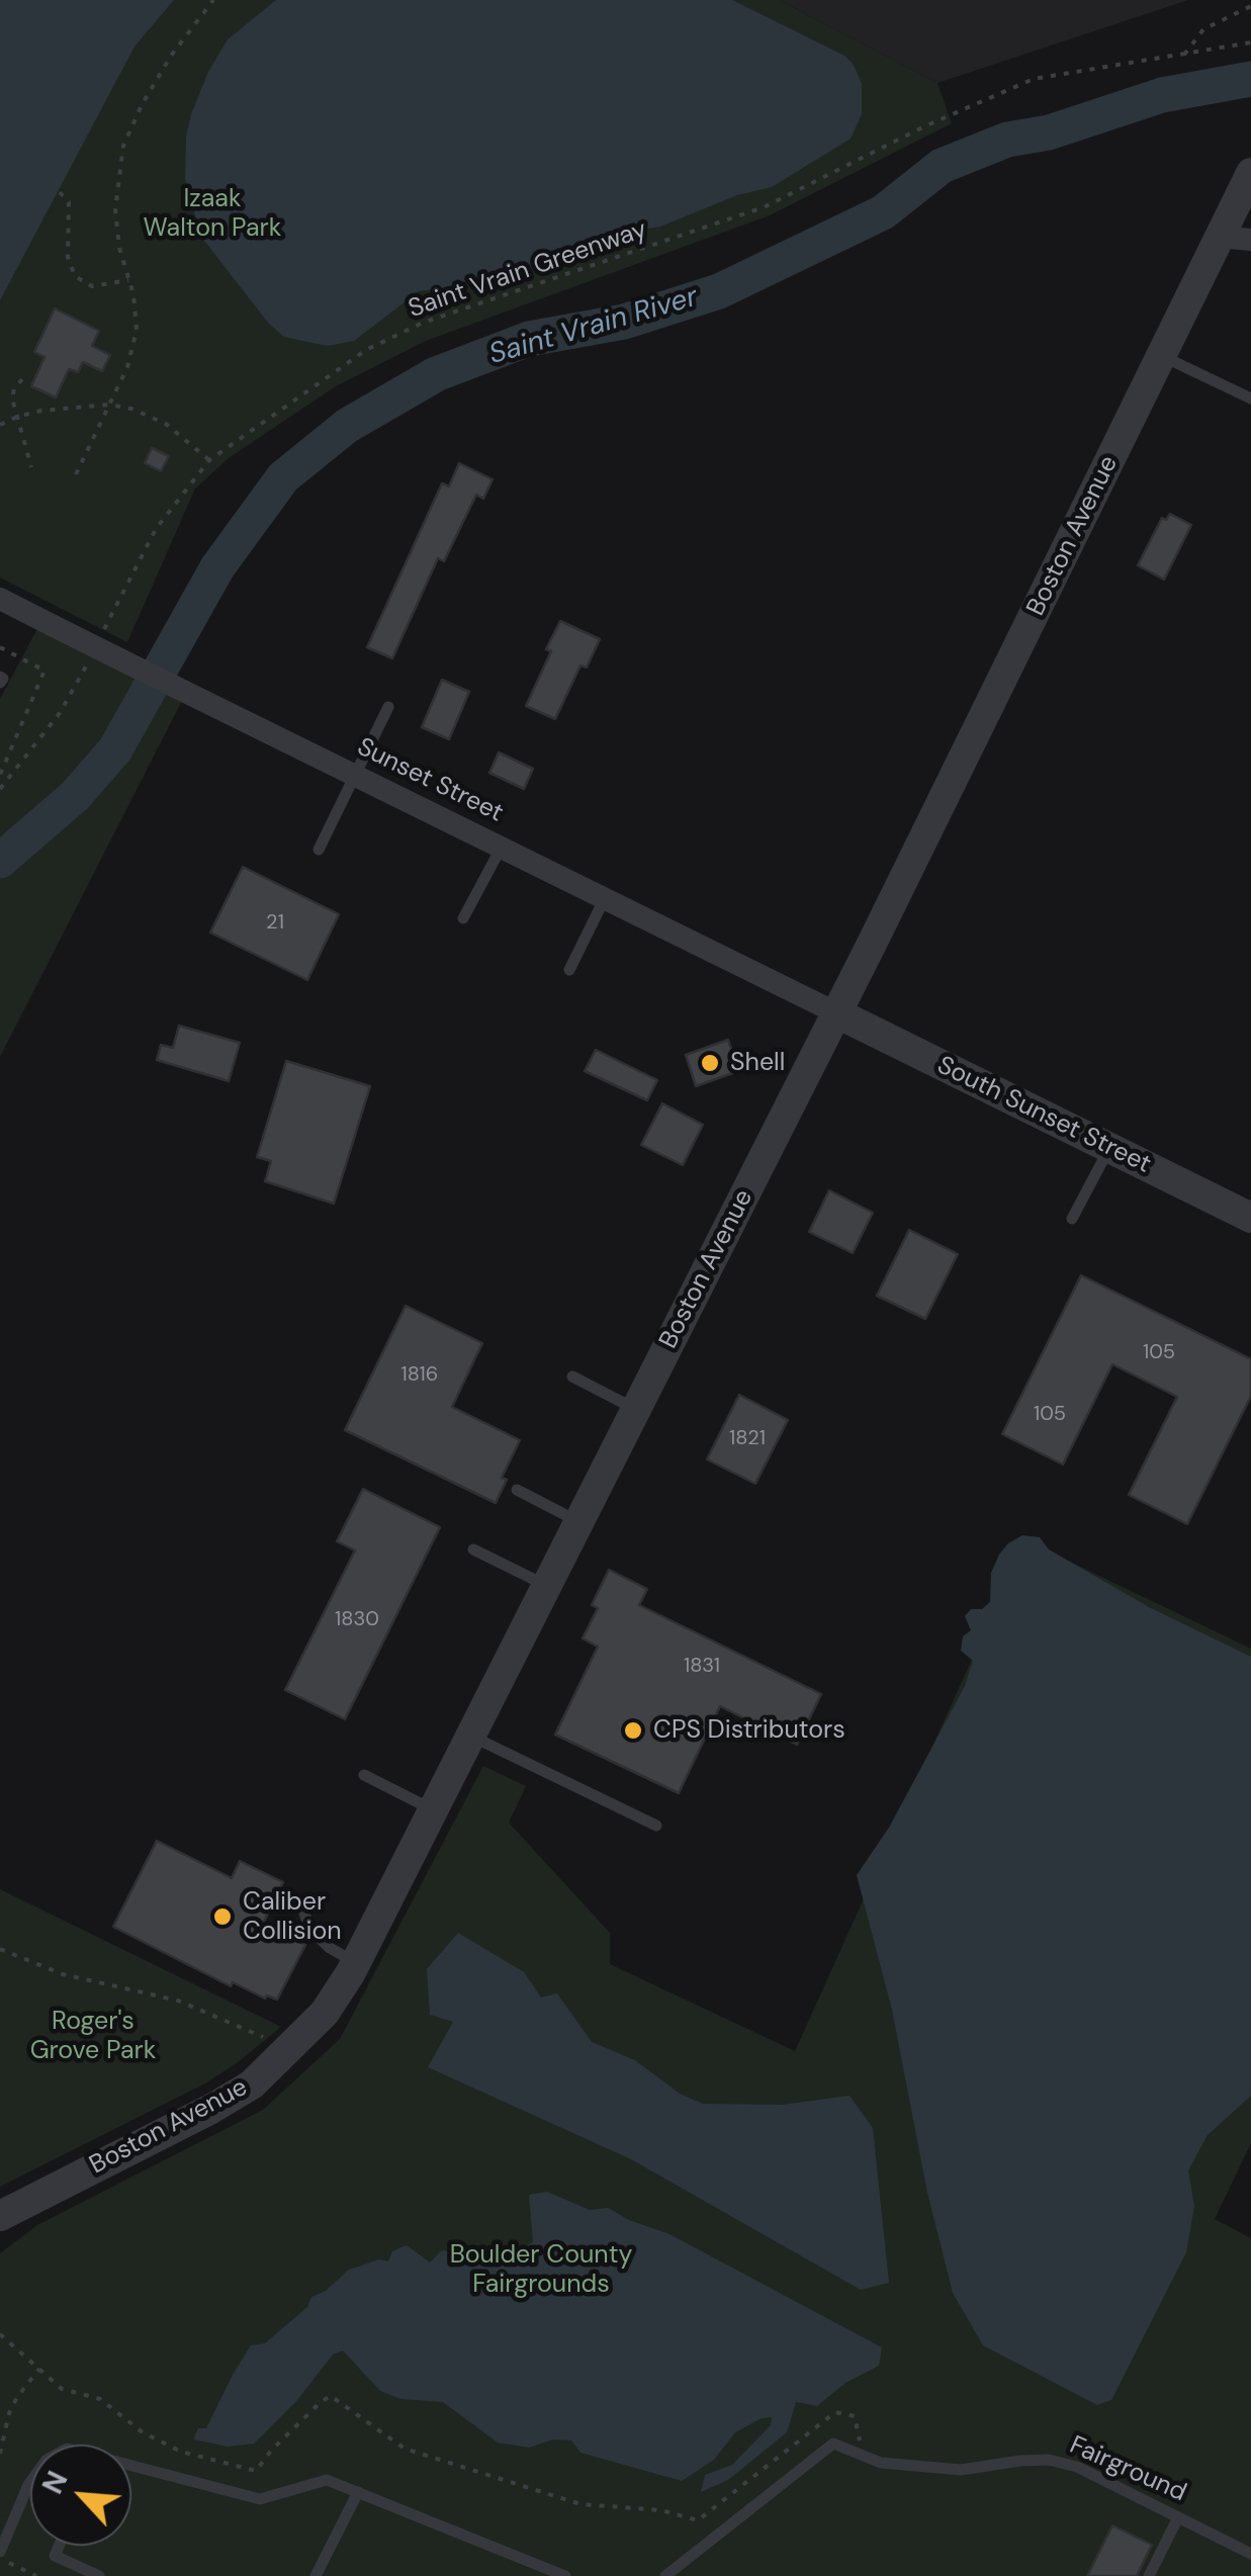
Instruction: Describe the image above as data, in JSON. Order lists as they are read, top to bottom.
{
  "streets": {
    "street": ["Boston Avenue", "Sunset Street", "South Sunset Street"],
    "lane": ["Fairground"],
    "path": ["Saint Vrain Greenway"]
  },
  "crossings": [
    ["Boston Avenue", "Sunset Street"],
    ["Boston Avenue", "South Sunset Street"],
    ["Sunset Street", "South Sunset Street"]
  ],
  "water": ["Saint Vrain River"],
  "parks": ["Izaak Walton Park", "Roger's Grove Park", "Boulder County Fairgrounds"],
  "places": ["Shell", "CPS Distributors", "Caliber Collision"],
  "house_numbers": [
    "21",
    "105",
    "1816",
    "105",
    "1821",
    "1830",
    "1831"
  ],
  "north": "top left"
}
